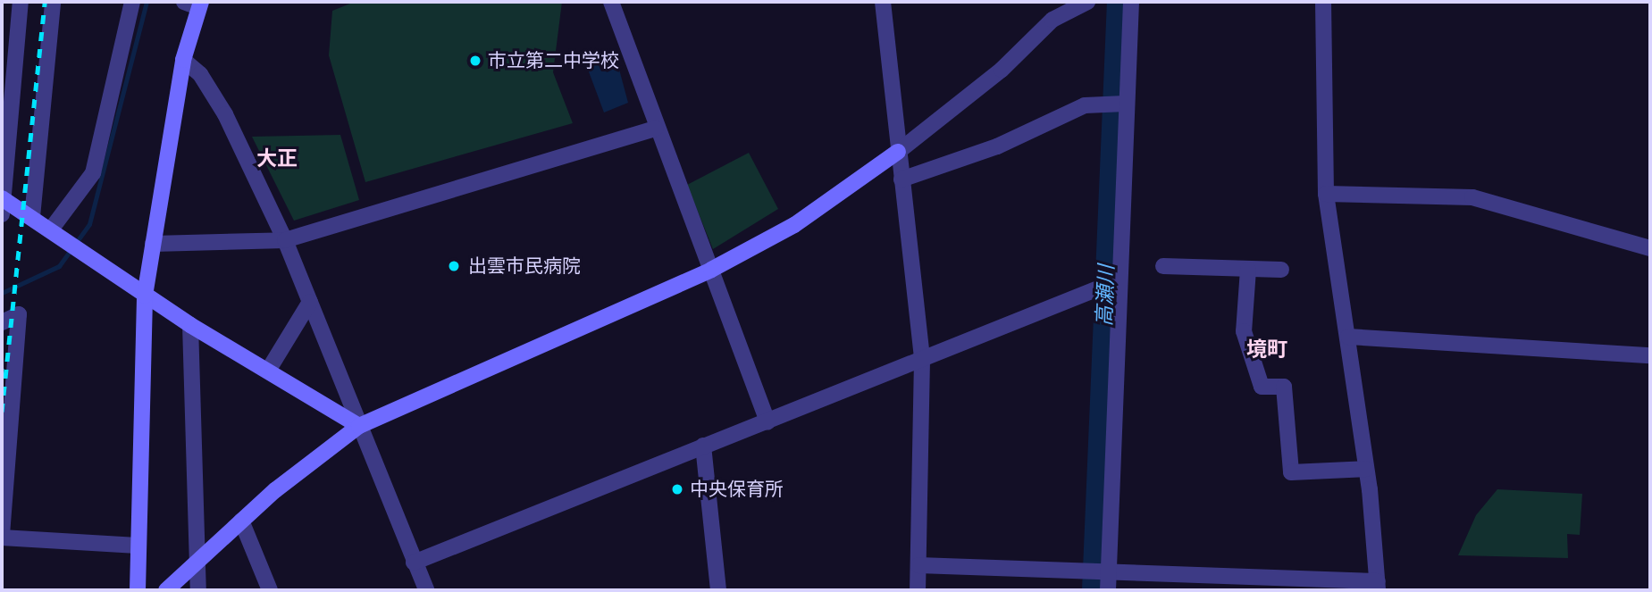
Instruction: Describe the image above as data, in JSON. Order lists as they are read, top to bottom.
{
  "districts": ["大正", "境町"],
  "water": ["高瀬川"],
  "places": ["市立第二中学校", "出雲市民病院", "中央保育所"]
}
